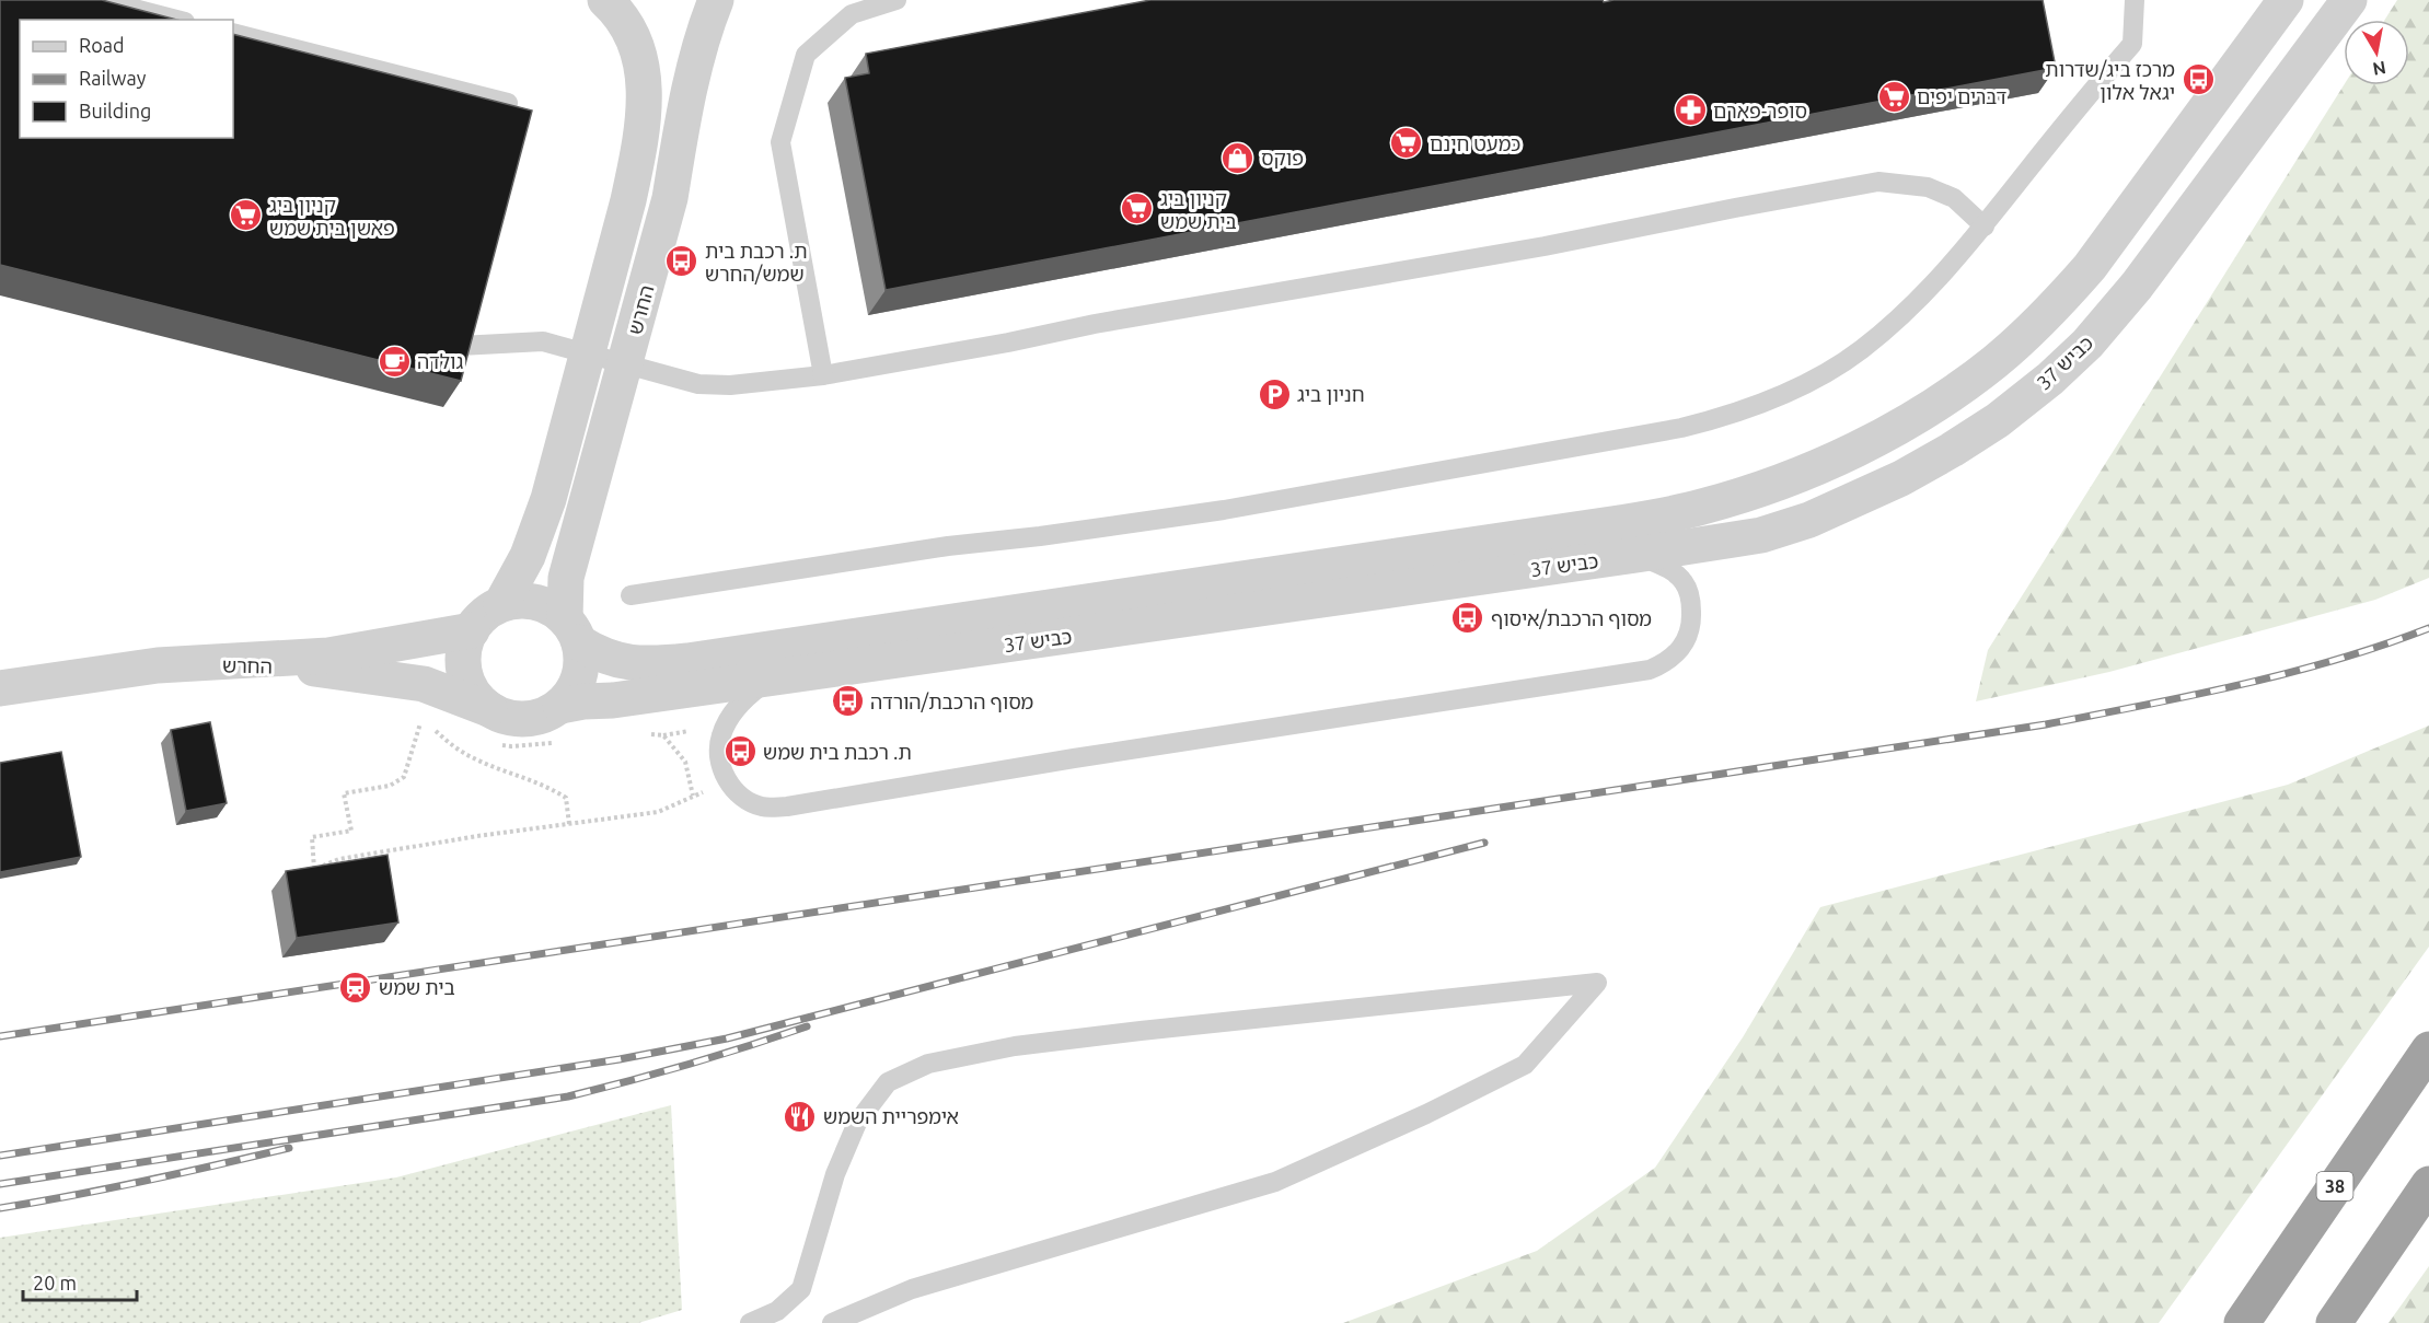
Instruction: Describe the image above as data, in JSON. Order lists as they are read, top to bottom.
{
  "streets": {
    "highway": ["38"],
    "street": ["החרש", "כביש 37"]
  },
  "crossings": [
    ["החרש", "כביש 37"]
  ],
  "places": {
    "bus stop": [
      "מרכז ביג/שדרות יגאל אלון",
      "ת. רכבת בית שמש/החרש",
      "מסוף הרכבת/איסוף",
      "מסוף הרכבת/הורדה",
      "ת. רכבת בית שמש"
    ],
    "supermarket": [
      "דברים יפים",
      "כמעט חינם",
      "קניון ביג בית שמש",
      "קניון ביג פאשן בית שמש"
    ],
    "pharmacy": ["סופר-פארם"],
    "shop": ["פוקס"],
    "cafe": ["גולדה"],
    "parking": ["חניון ביג"],
    "station": ["בית שמש"],
    "restaurant": ["אימפריית השמש"]
  },
  "legend": ["Road", "Railway", "Building"],
  "scale_bar": "20 m",
  "north": "bottom"
}
